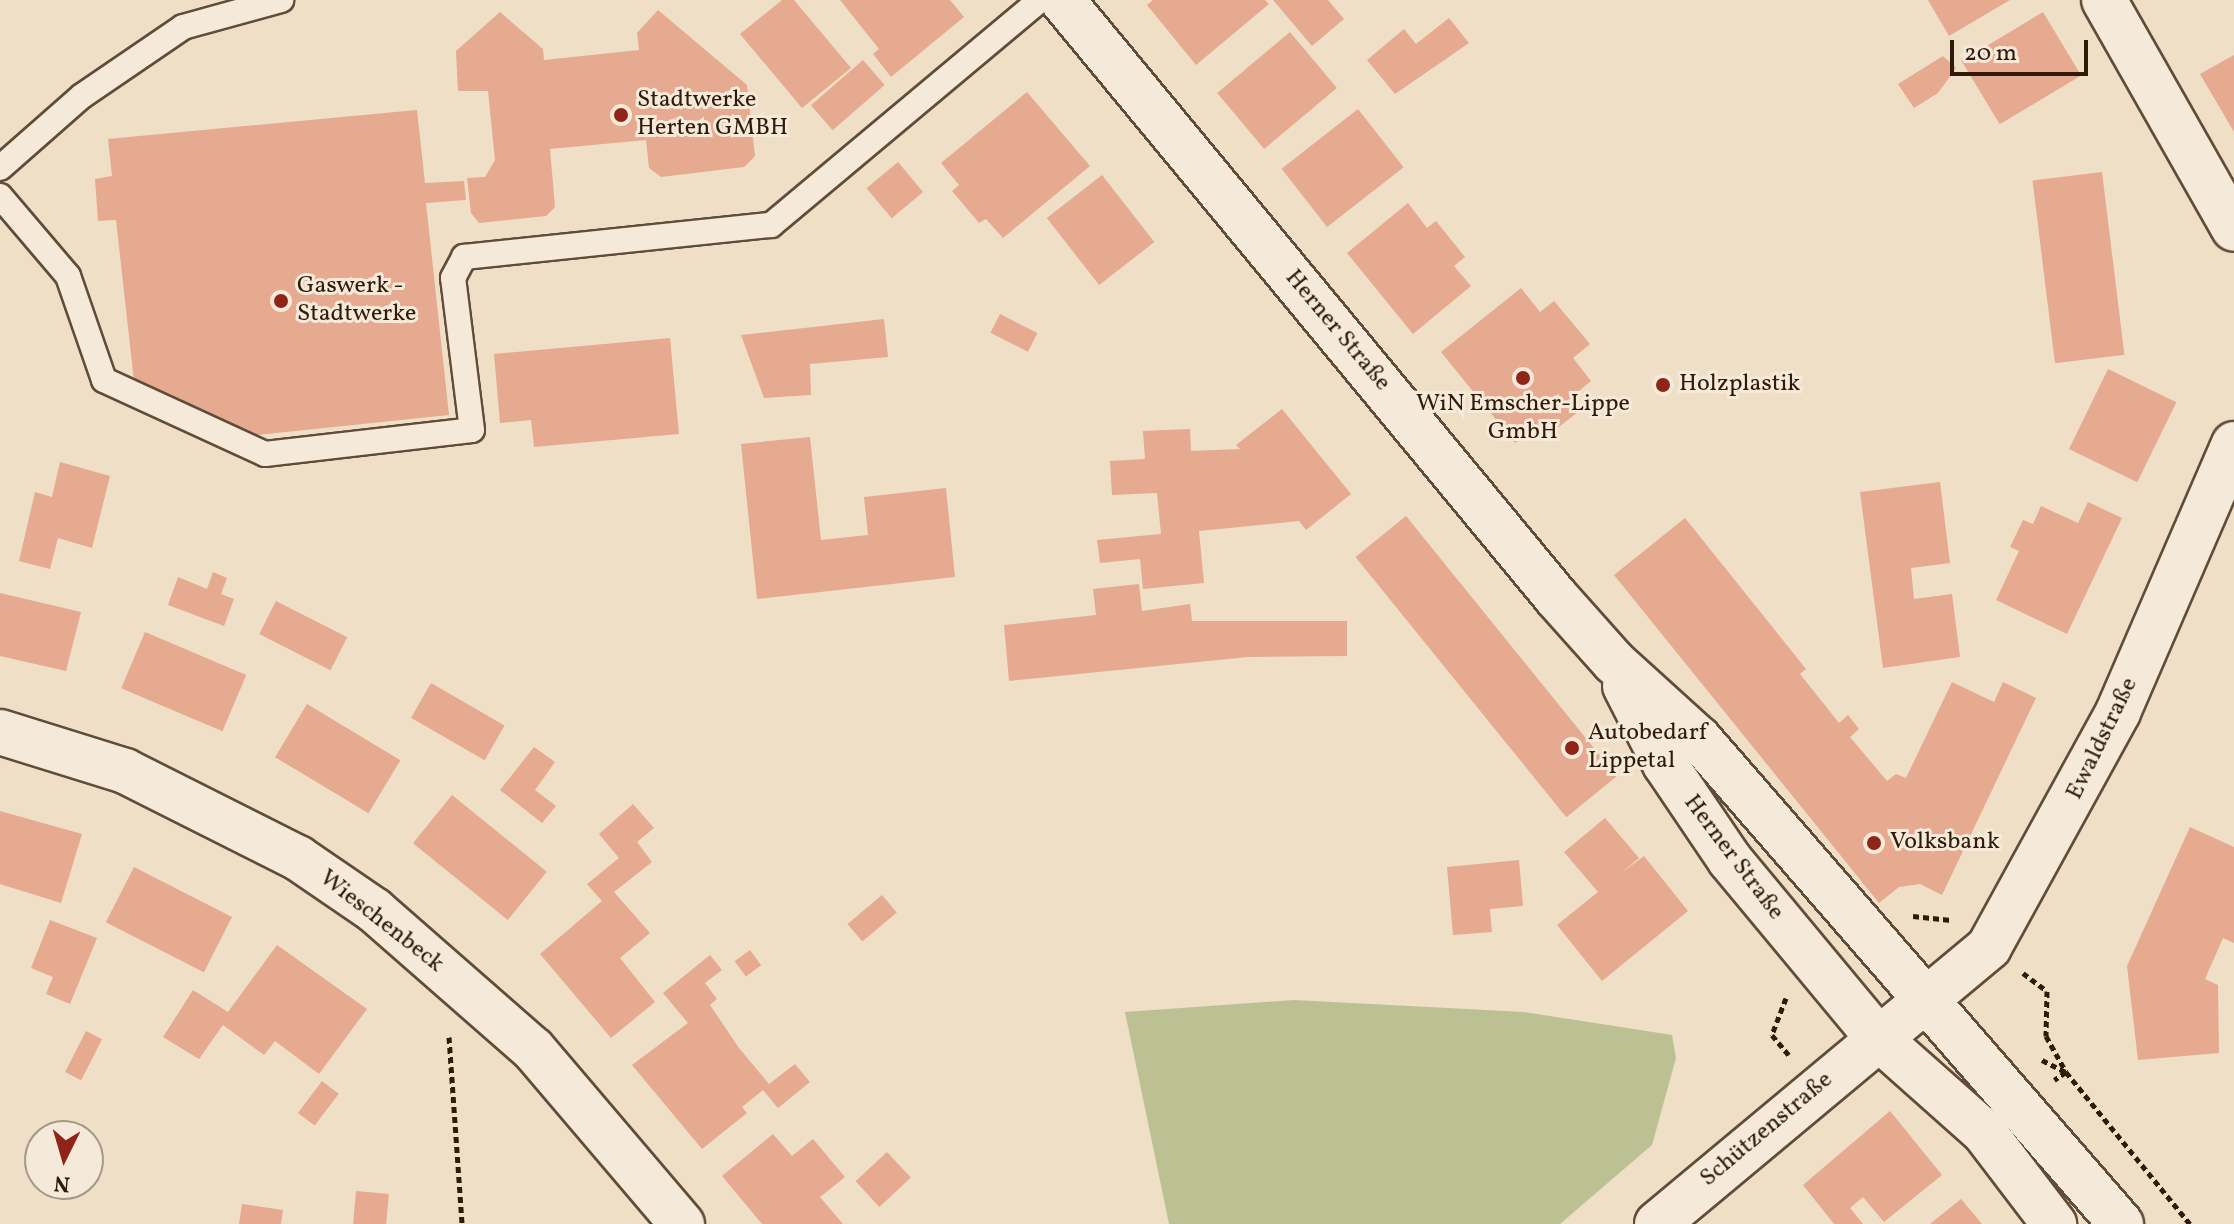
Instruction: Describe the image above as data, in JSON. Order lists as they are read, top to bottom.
{
  "streets": {
    "street": [
      "Herner Straße",
      "Ewaldstraße",
      "Wieschenbeck",
      "Schützenstraße"
    ]
  },
  "crossings": [
    ["Herner Straße", "Ewaldstraße"],
    ["Herner Straße", "Schützenstraße"],
    ["Ewaldstraße", "Schützenstraße"]
  ],
  "places": [
    "Stadtwerke Herten GMBH",
    "Gaswerk - Stadtwerke",
    "WiN Emscher-Lippe GmbH",
    "Holzplastik",
    "Autobedarf Lippetal",
    "Volksbank"
  ],
  "scale_bar": "20 m",
  "north": "bottom"
}
